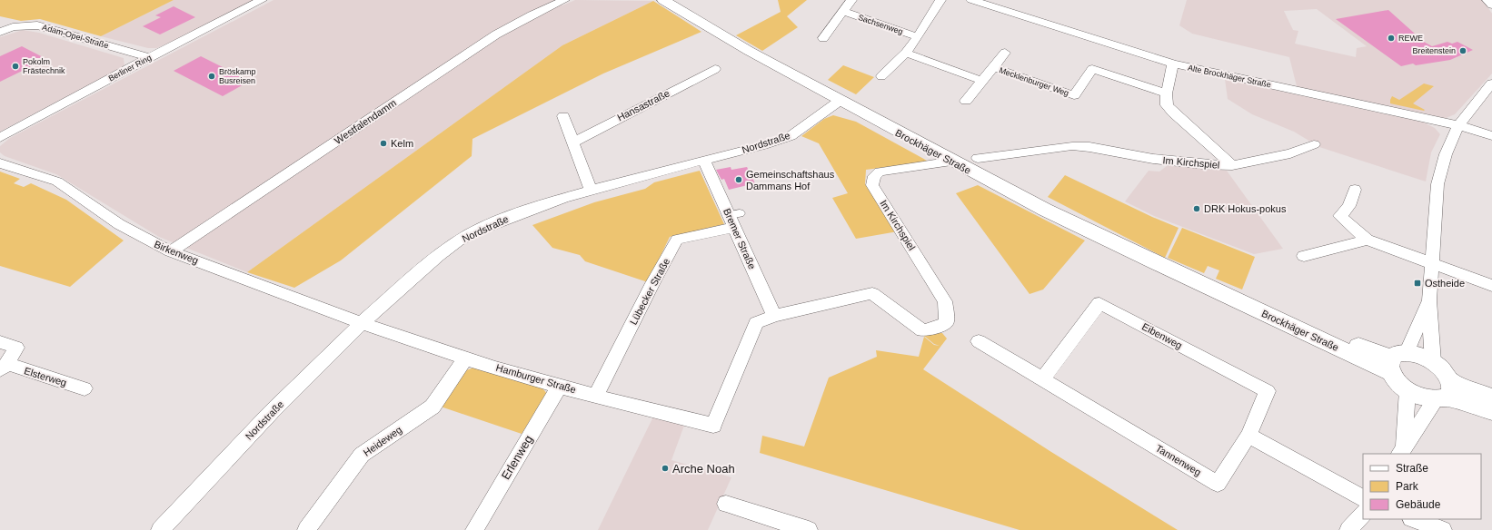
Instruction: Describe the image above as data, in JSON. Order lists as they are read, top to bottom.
{
  "streets": {
    "street": [
      "Sachsenweg",
      "Adam-Opel-Straße",
      "Berliner Ring",
      "Alte Brockhäger Straße",
      "Mecklenburger Weg",
      "Hansastraße",
      "Westfalendamm",
      "Nordstraße",
      "Brockhäger Straße",
      "Im Kirchspiel",
      "Bremer Straße",
      "Birkenweg",
      "Lübecker Straße",
      "Eibenweg",
      "Elsterweg",
      "Hamburger Straße",
      "Heideweg",
      "Erlenweg",
      "Tannenweg"
    ]
  },
  "crossings": [
    ["Adam-Opel-Straße", "Berliner Ring"],
    ["Alte Brockhäger Straße", "Im Kirchspiel"],
    ["Mecklenburger Weg", "Im Kirchspiel"],
    ["Westfalendamm", "Birkenweg"],
    ["Nordstraße", "Brockhäger Straße"],
    ["Nordstraße", "Bremer Straße"],
    ["Nordstraße", "Birkenweg"],
    ["Nordstraße", "Hamburger Straße"],
    ["Brockhäger Straße", "Im Kirchspiel"],
    ["Im Kirchspiel", "Bremer Straße"],
    ["Im Kirchspiel", "Hamburger Straße"],
    ["Bremer Straße", "Lübecker Straße"],
    ["Bremer Straße", "Hamburger Straße"],
    ["Birkenweg", "Hamburger Straße"],
    ["Lübecker Straße", "Hamburger Straße"],
    ["Eibenweg", "Tannenweg"],
    ["Hamburger Straße", "Heideweg"],
    ["Hamburger Straße", "Erlenweg"]
  ],
  "places": {
    "other": [
      "REWE",
      "Breitenstein",
      "Pokolm Frästechnik",
      "Bröskamp Busreisen",
      "Kelm",
      "Gemeinschaftshaus Dammans Hof",
      "DRK Hokus-pokus",
      "Arche Noah"
    ],
    "transit": ["Ostheide"]
  },
  "legend": ["Straße", "Park", "Gebäude"]
}
